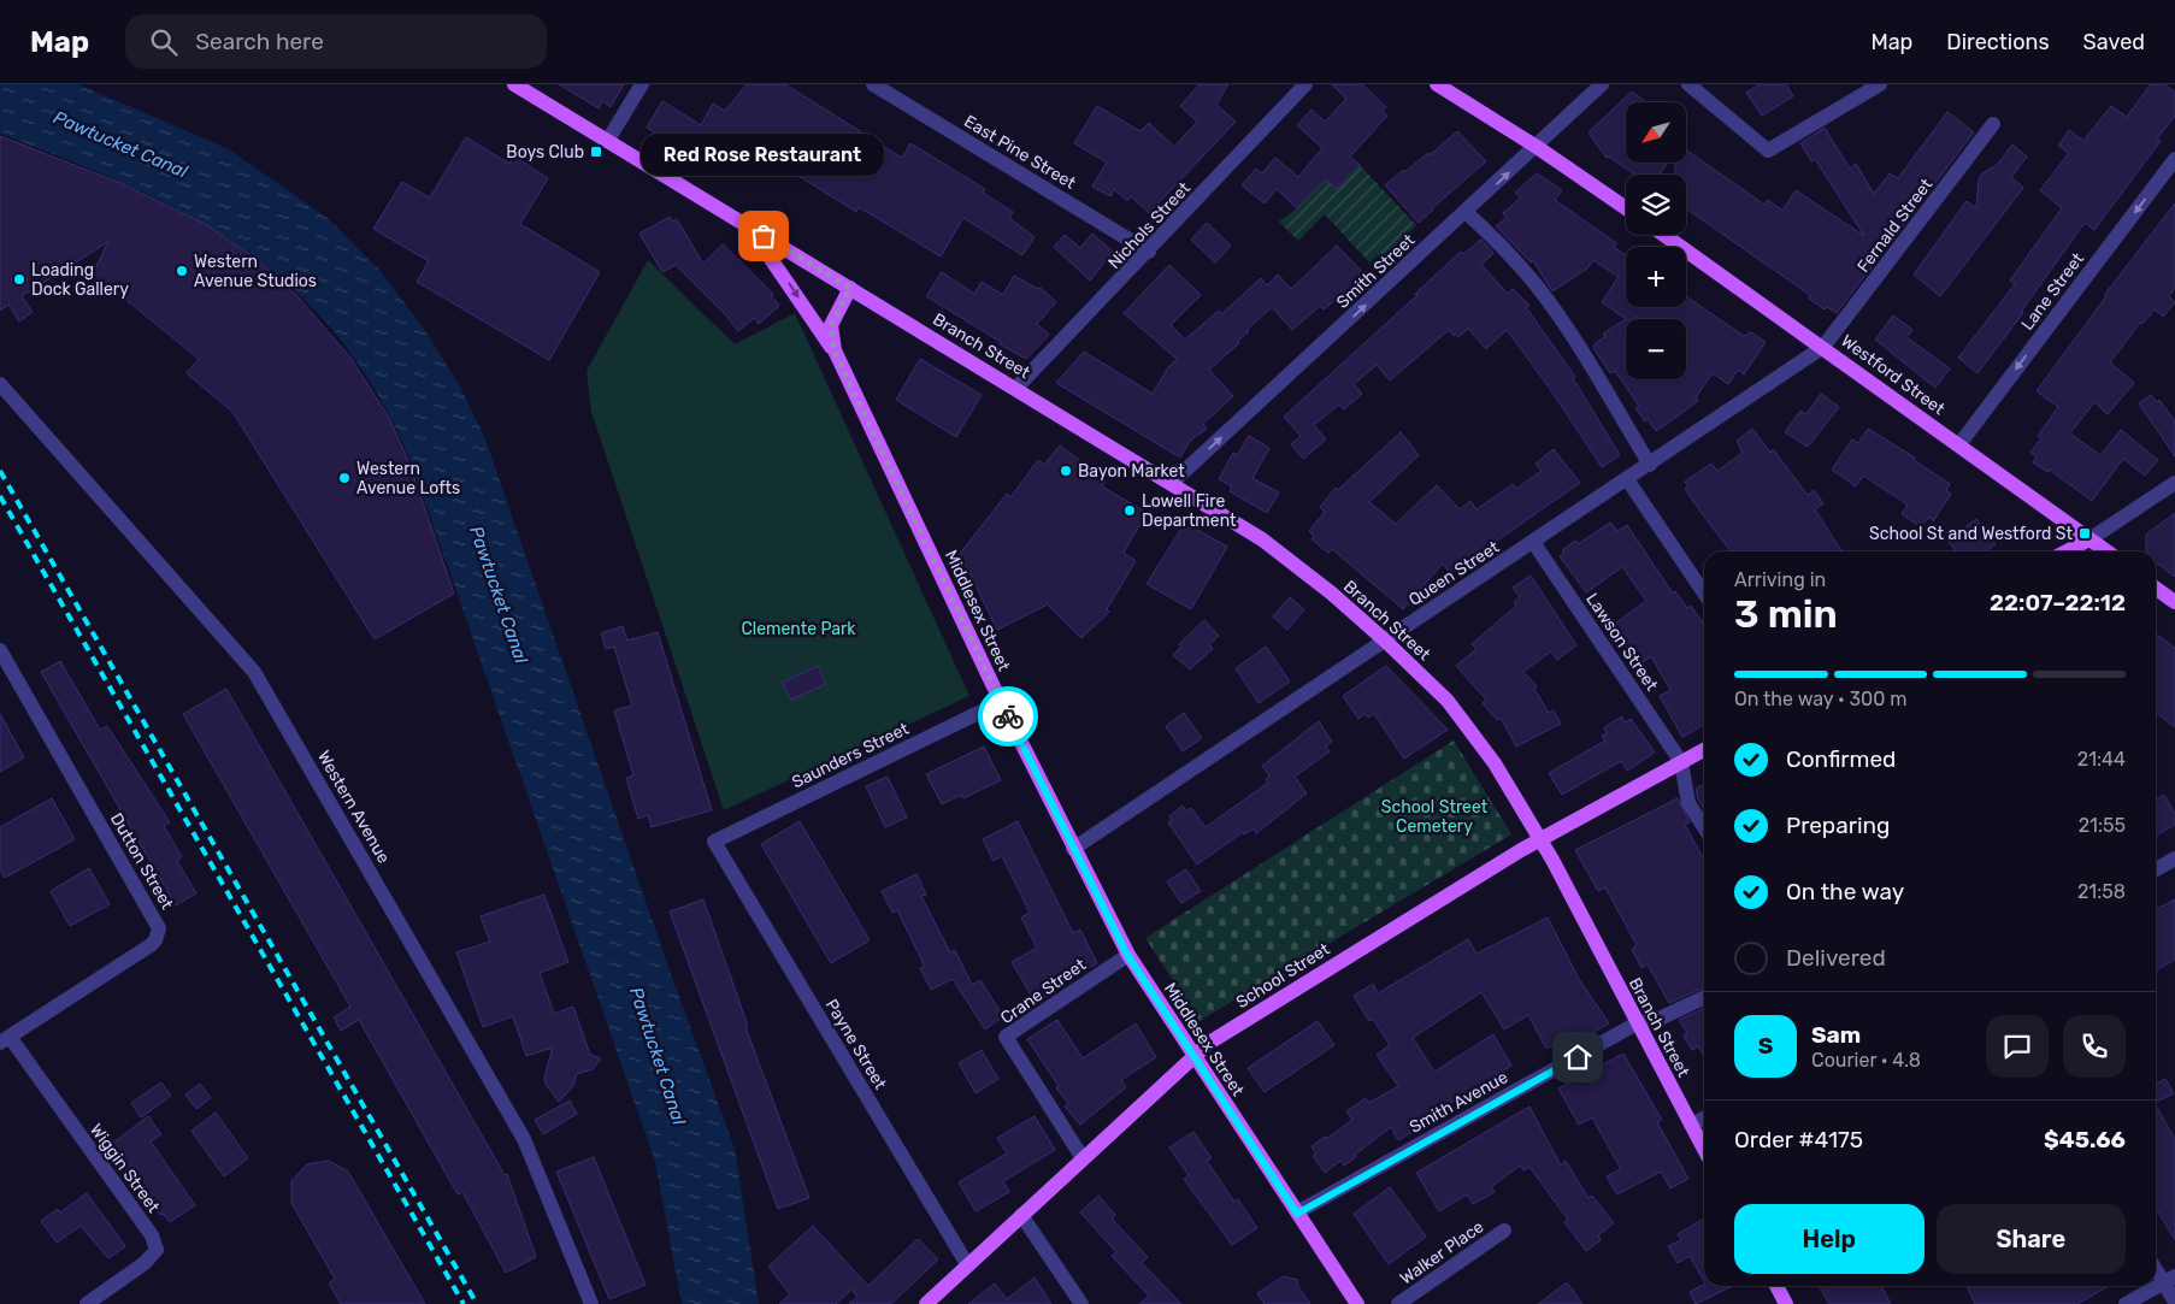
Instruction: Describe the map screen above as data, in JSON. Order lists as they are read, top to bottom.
{
  "streets": {
    "main road": [
      "Branch Street",
      "Westford Street",
      "Middlesex Street",
      "School Street"
    ],
    "street": [
      "East Pine Street",
      "Nichols Street",
      "Fernald Street",
      "Smith Street",
      "Lane Street",
      "Queen Street",
      "Lawson Street",
      "Saunders Street",
      "Western Avenue",
      "Dutton Street",
      "Crane Street",
      "Payne Street",
      "Smith Avenue",
      "Wiggin Street",
      "Walker Place"
    ]
  },
  "crossings": [
    ["East Pine Street", "Nichols Street"],
    ["Nichols Street", "Branch Street"],
    ["Fernald Street", "Westford Street"],
    ["Fernald Street", "Queen Street"],
    ["Smith Street", "Branch Street"],
    ["Lane Street", "Westford Street"],
    ["Branch Street", "Queen Street"],
    ["Branch Street", "Middlesex Street"],
    ["Branch Street", "School Street"],
    ["Branch Street", "Smith Avenue"],
    ["Westford Street", "Queen Street"],
    ["Queen Street", "Middlesex Street"],
    ["Queen Street", "Lawson Street"],
    ["Middlesex Street", "Saunders Street"],
    ["Middlesex Street", "School Street"],
    ["Middlesex Street", "Crane Street"],
    ["Middlesex Street", "Smith Avenue"],
    ["Lawson Street", "School Street"],
    ["Saunders Street", "Payne Street"],
    ["Dutton Street", "Wiggin Street"],
    ["School Street", "Crane Street"],
    ["School Street", "Payne Street"]
  ],
  "one_way": ["Smith Street", "Lane Street"],
  "water": ["Pawtucket Canal"],
  "parks": ["Clemente Park", "School Street Cemetery"],
  "places": {
    "transit": ["Boys Club", "School St and Westford St"],
    "other": [
      "Red Rose Restaurant",
      "Western Avenue Studios",
      "Loading Dock Gallery",
      "Bayon Market",
      "Western Avenue Lofts",
      "Lowell Fire Department"
    ]
  },
  "north": "bottom left",
  "page": {
    "header": "Map",
    "search": "Search here",
    "nav": ["Map", "Directions", "Saved"],
    "map_buttons": ["+", "−"],
    "bubble": "Red Rose Restaurant",
    "heading": ["3 min", "Arriving in", "22:07–22:12"],
    "panel": [
      "Sam",
      "Courier · 4.8",
      "Order #4175",
      "$45.66"
    ],
    "bar": "On the way · 300 m",
    "list": [
      ["Confirmed", "21:44"],
      ["Preparing", "21:55"],
      ["On the way", "21:58"],
      "Delivered"
    ],
    "round": "S",
    "buttons": ["Help", "Share"]
  }
}
